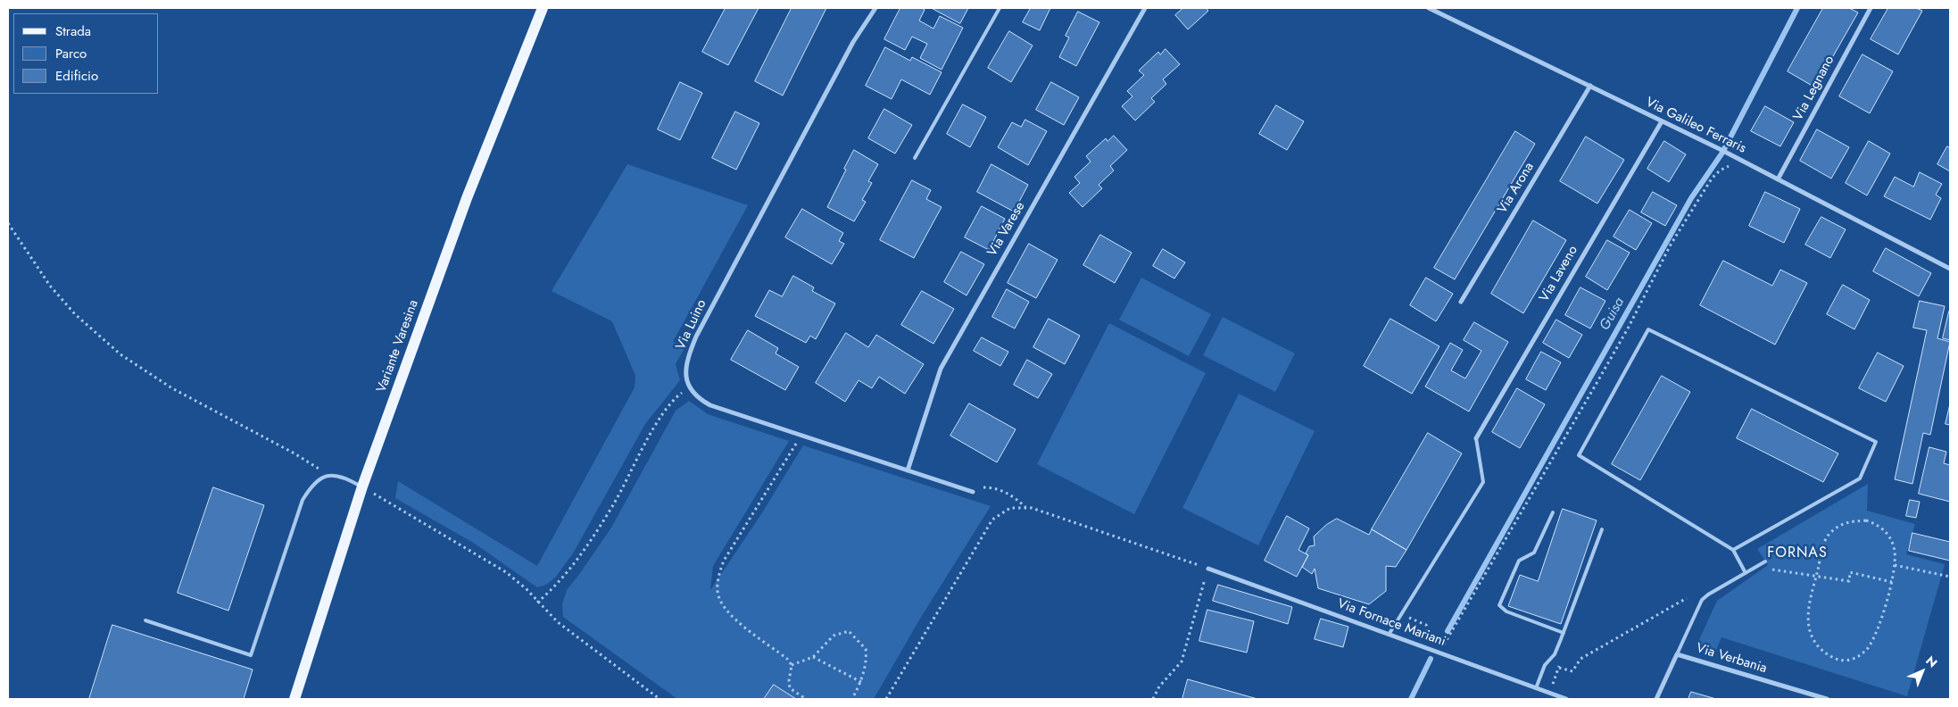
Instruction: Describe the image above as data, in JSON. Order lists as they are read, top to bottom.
{
  "streets": {
    "main road": ["Variante Varesina"],
    "street": [
      "Via Legnano",
      "Via Galileo Ferraris",
      "Via Arona",
      "Via Varese",
      "Via Laveno",
      "Via Luino",
      "Via Fornace Mariani",
      "Via Verbania"
    ]
  },
  "crossings": [
    ["Via Legnano", "Via Galileo Ferraris"],
    ["Via Galileo Ferraris", "Via Arona"],
    ["Via Galileo Ferraris", "Via Laveno"]
  ],
  "districts": ["FORNAS"],
  "water": ["Guisa"],
  "legend": ["Strada", "Parco", "Edificio"],
  "north": "top right"
}
